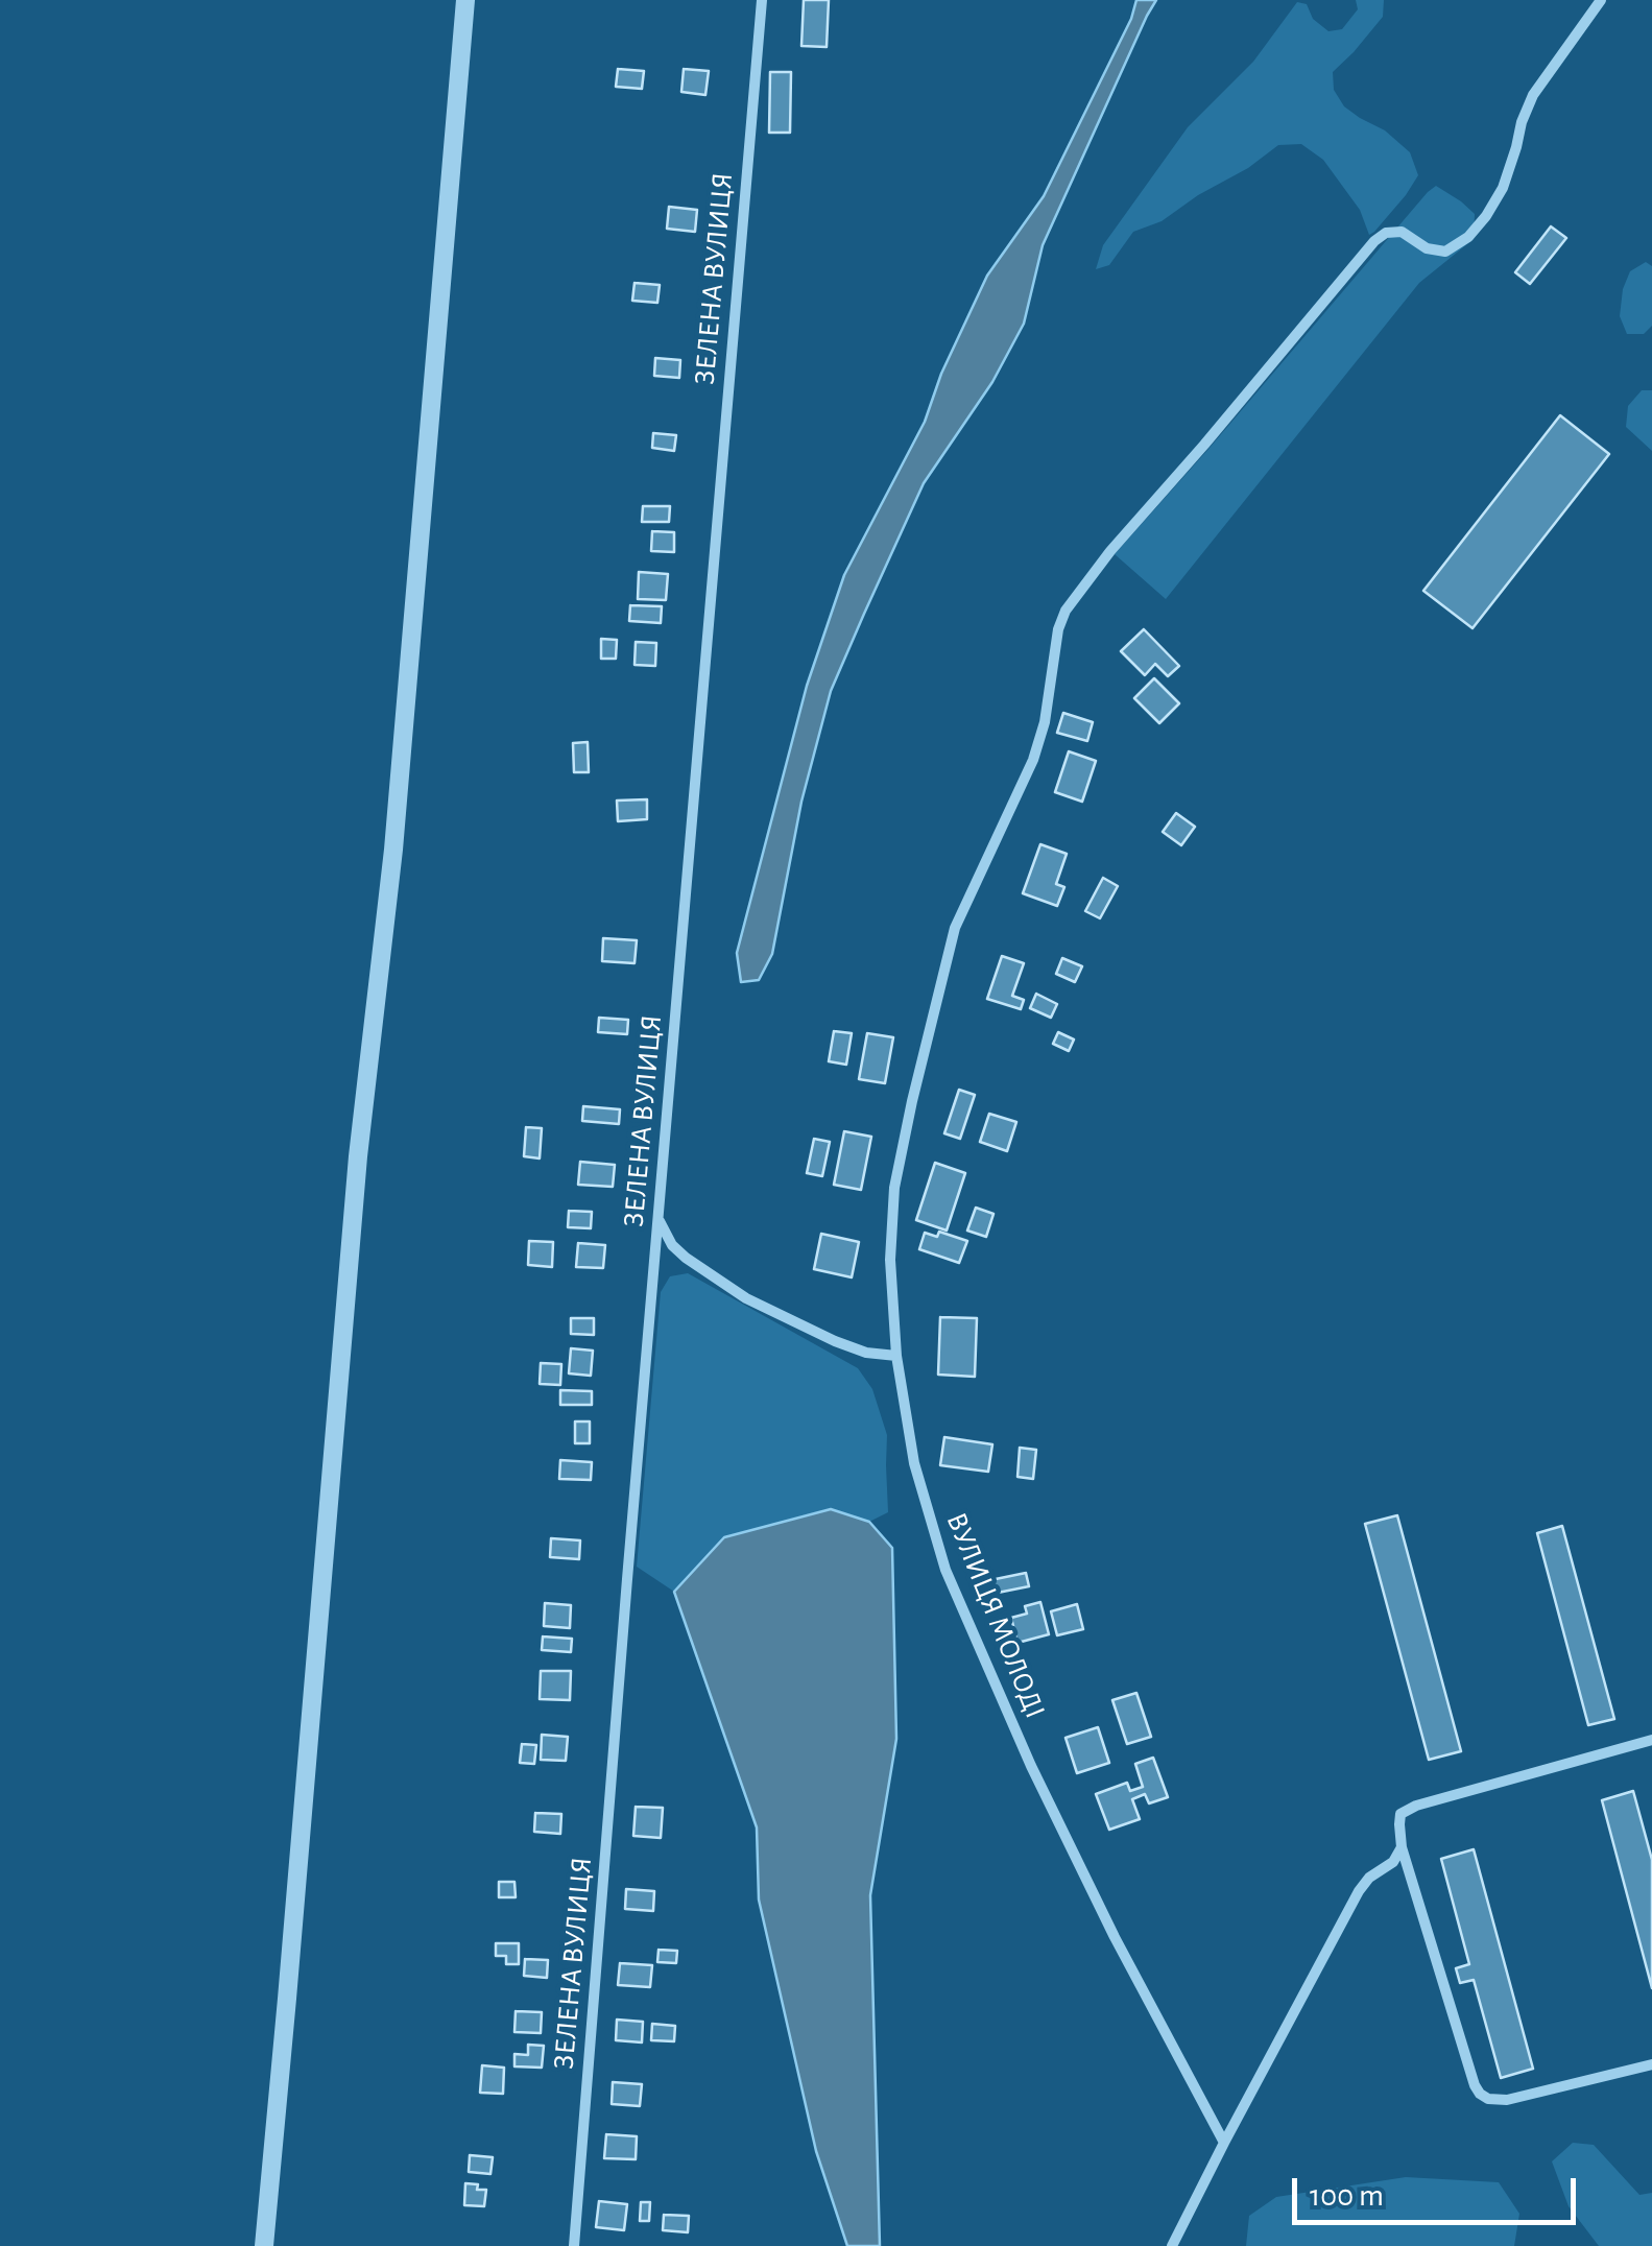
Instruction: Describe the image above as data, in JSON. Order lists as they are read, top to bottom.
{
  "streets": {
    "street": ["ЗЕЛЕНА ВУЛИЦЯ", "ВУЛИЦЯ МОЛОДІ"]
  },
  "scale_bar": "100 m"
}
